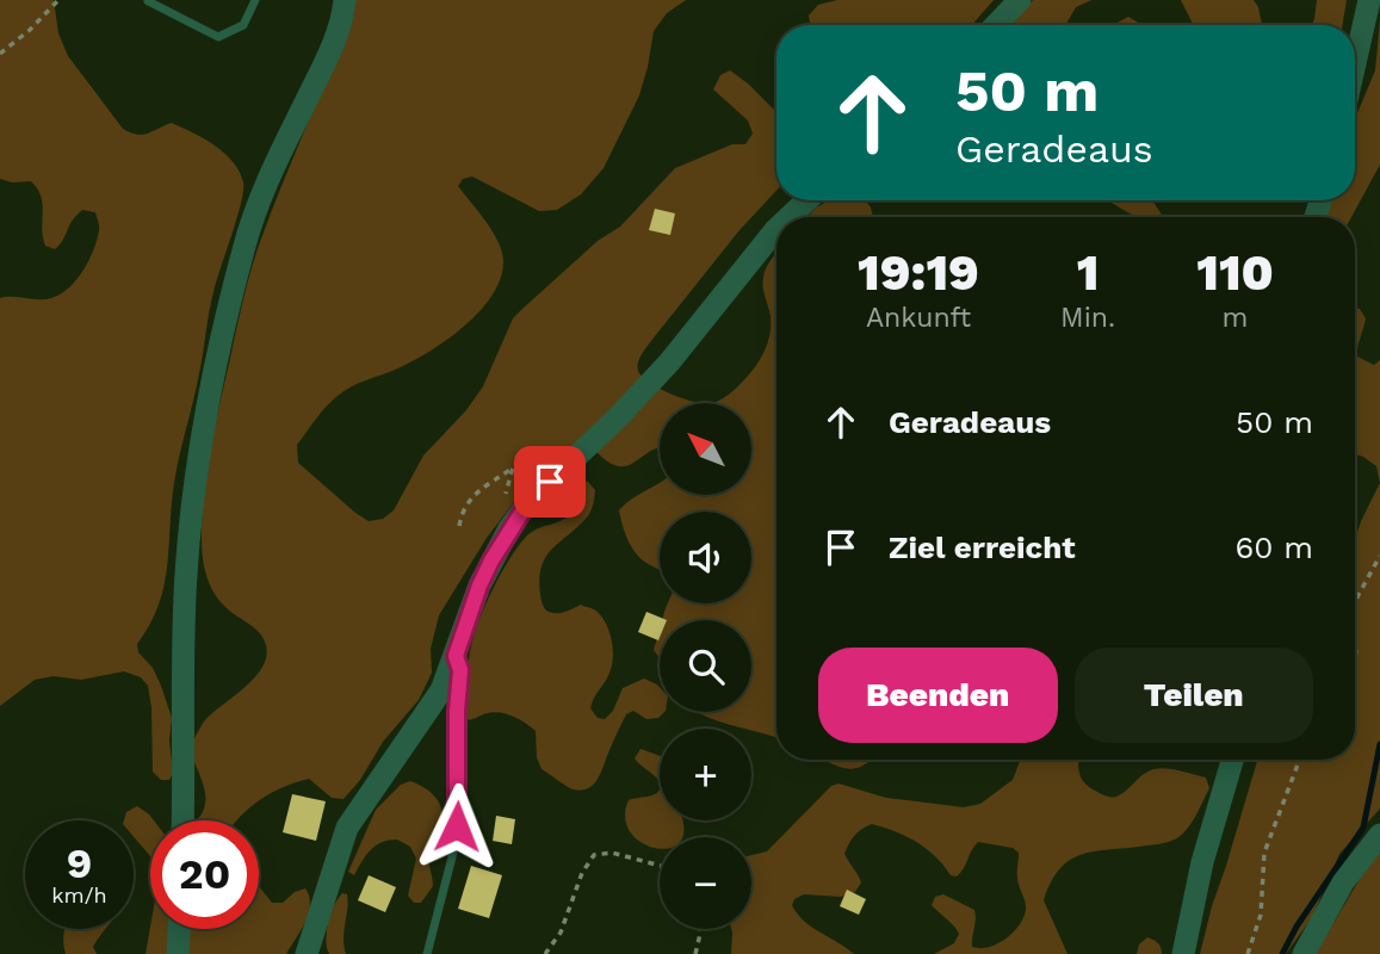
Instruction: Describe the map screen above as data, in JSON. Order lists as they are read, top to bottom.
{
  "north": "top left",
  "page": {
    "turn": ["50 m", "Geradeaus"],
    "eta": [
      "19:19",
      "Ankunft",
      "1",
      "Min.",
      "110",
      "m"
    ],
    "list": [
      {
        "name": "Geradeaus",
        "value": "50 m"
      },
      {
        "name": "Ziel erreicht",
        "value": "60 m"
      }
    ],
    "map_buttons": ["+", "−"],
    "buttons": ["Beenden", "Teilen"],
    "speed": "9 km/h",
    "limit": "20"
  }
}
